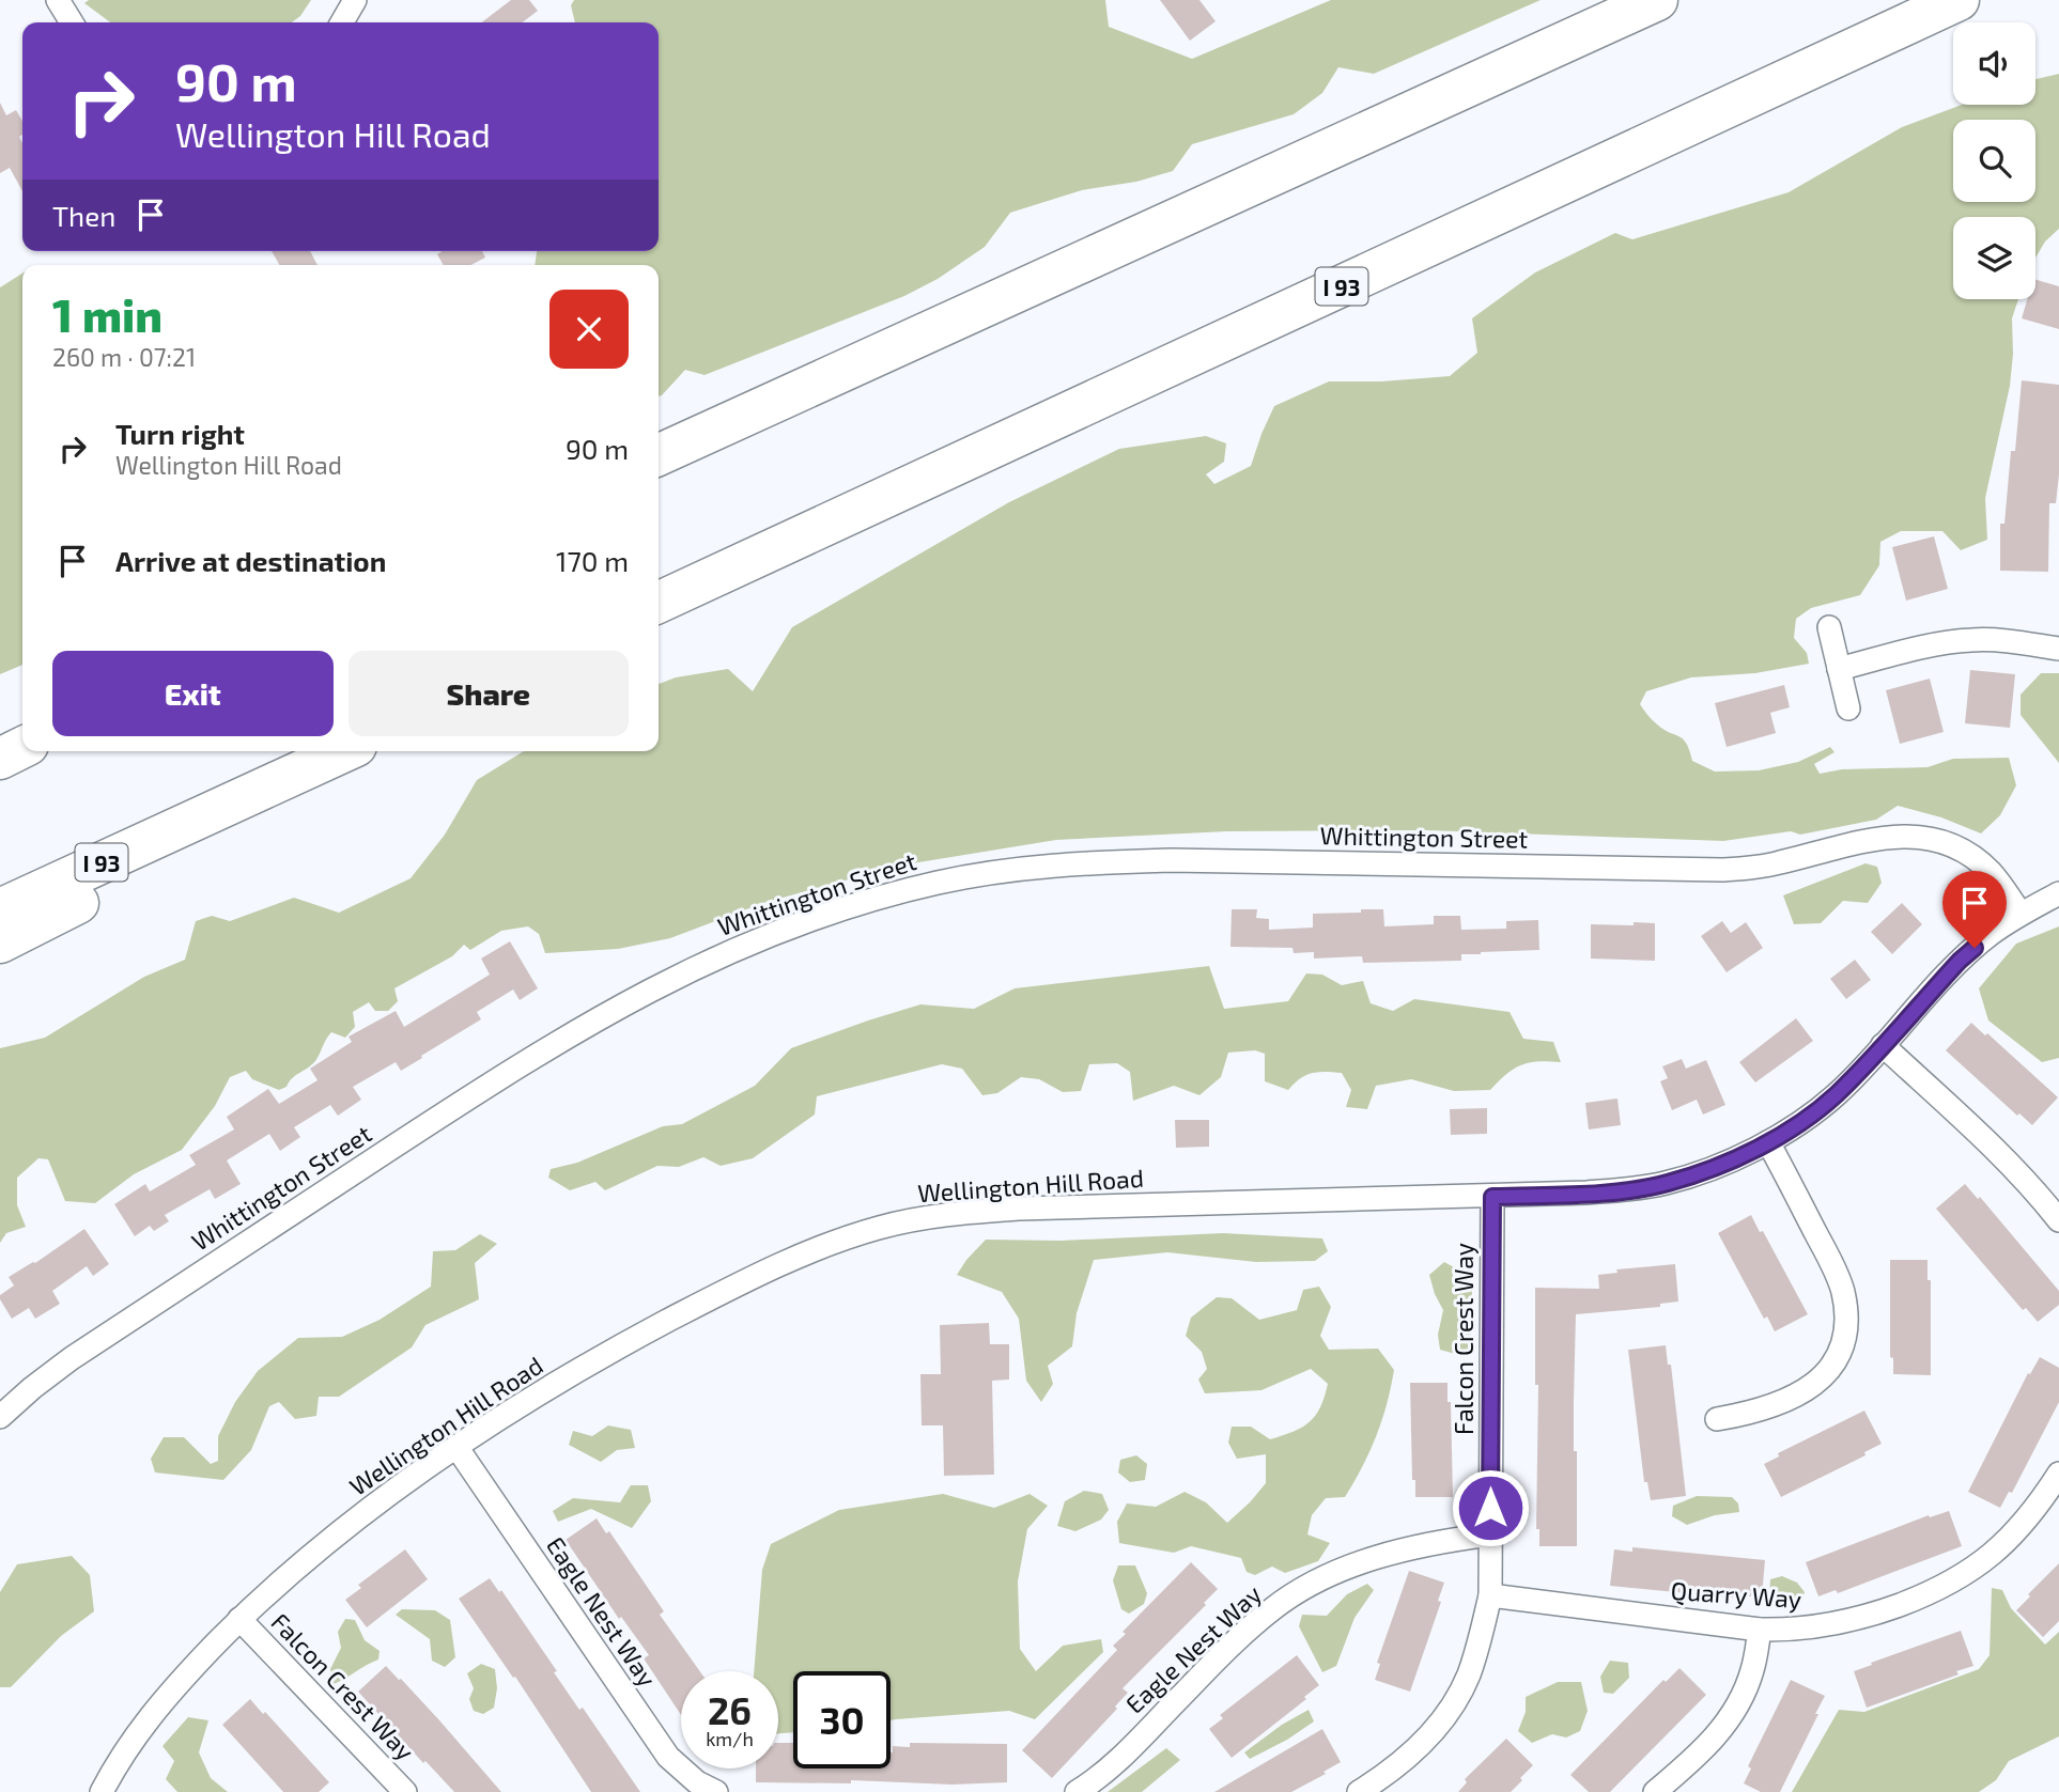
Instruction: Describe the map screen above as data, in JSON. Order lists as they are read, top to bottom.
{
  "streets": {
    "highway": ["I 93"],
    "street": [
      "Whittington Street",
      "Wellington Hill Road",
      "Falcon Crest Way",
      "Quarry Way",
      "Eagle Nest Way"
    ]
  },
  "crossings": [
    ["Whittington Street", "Wellington Hill Road"],
    ["Wellington Hill Road", "Falcon Crest Way"],
    ["Wellington Hill Road", "Eagle Nest Way"],
    ["Falcon Crest Way", "Quarry Way"],
    ["Falcon Crest Way", "Eagle Nest Way"]
  ],
  "page": {
    "turn": ["90 m", "Wellington Hill Road"],
    "then": "Then",
    "heading": ["1 min", "260 m · 07:21"],
    "list": [
      {
        "name": "Turn right",
        "note": "Wellington Hill Road",
        "value": "90 m"
      },
      {
        "name": "Arrive at destination",
        "value": "170 m"
      }
    ],
    "buttons": ["Exit", "Share"],
    "speed": "26 km/h",
    "limit": "30"
  }
}
